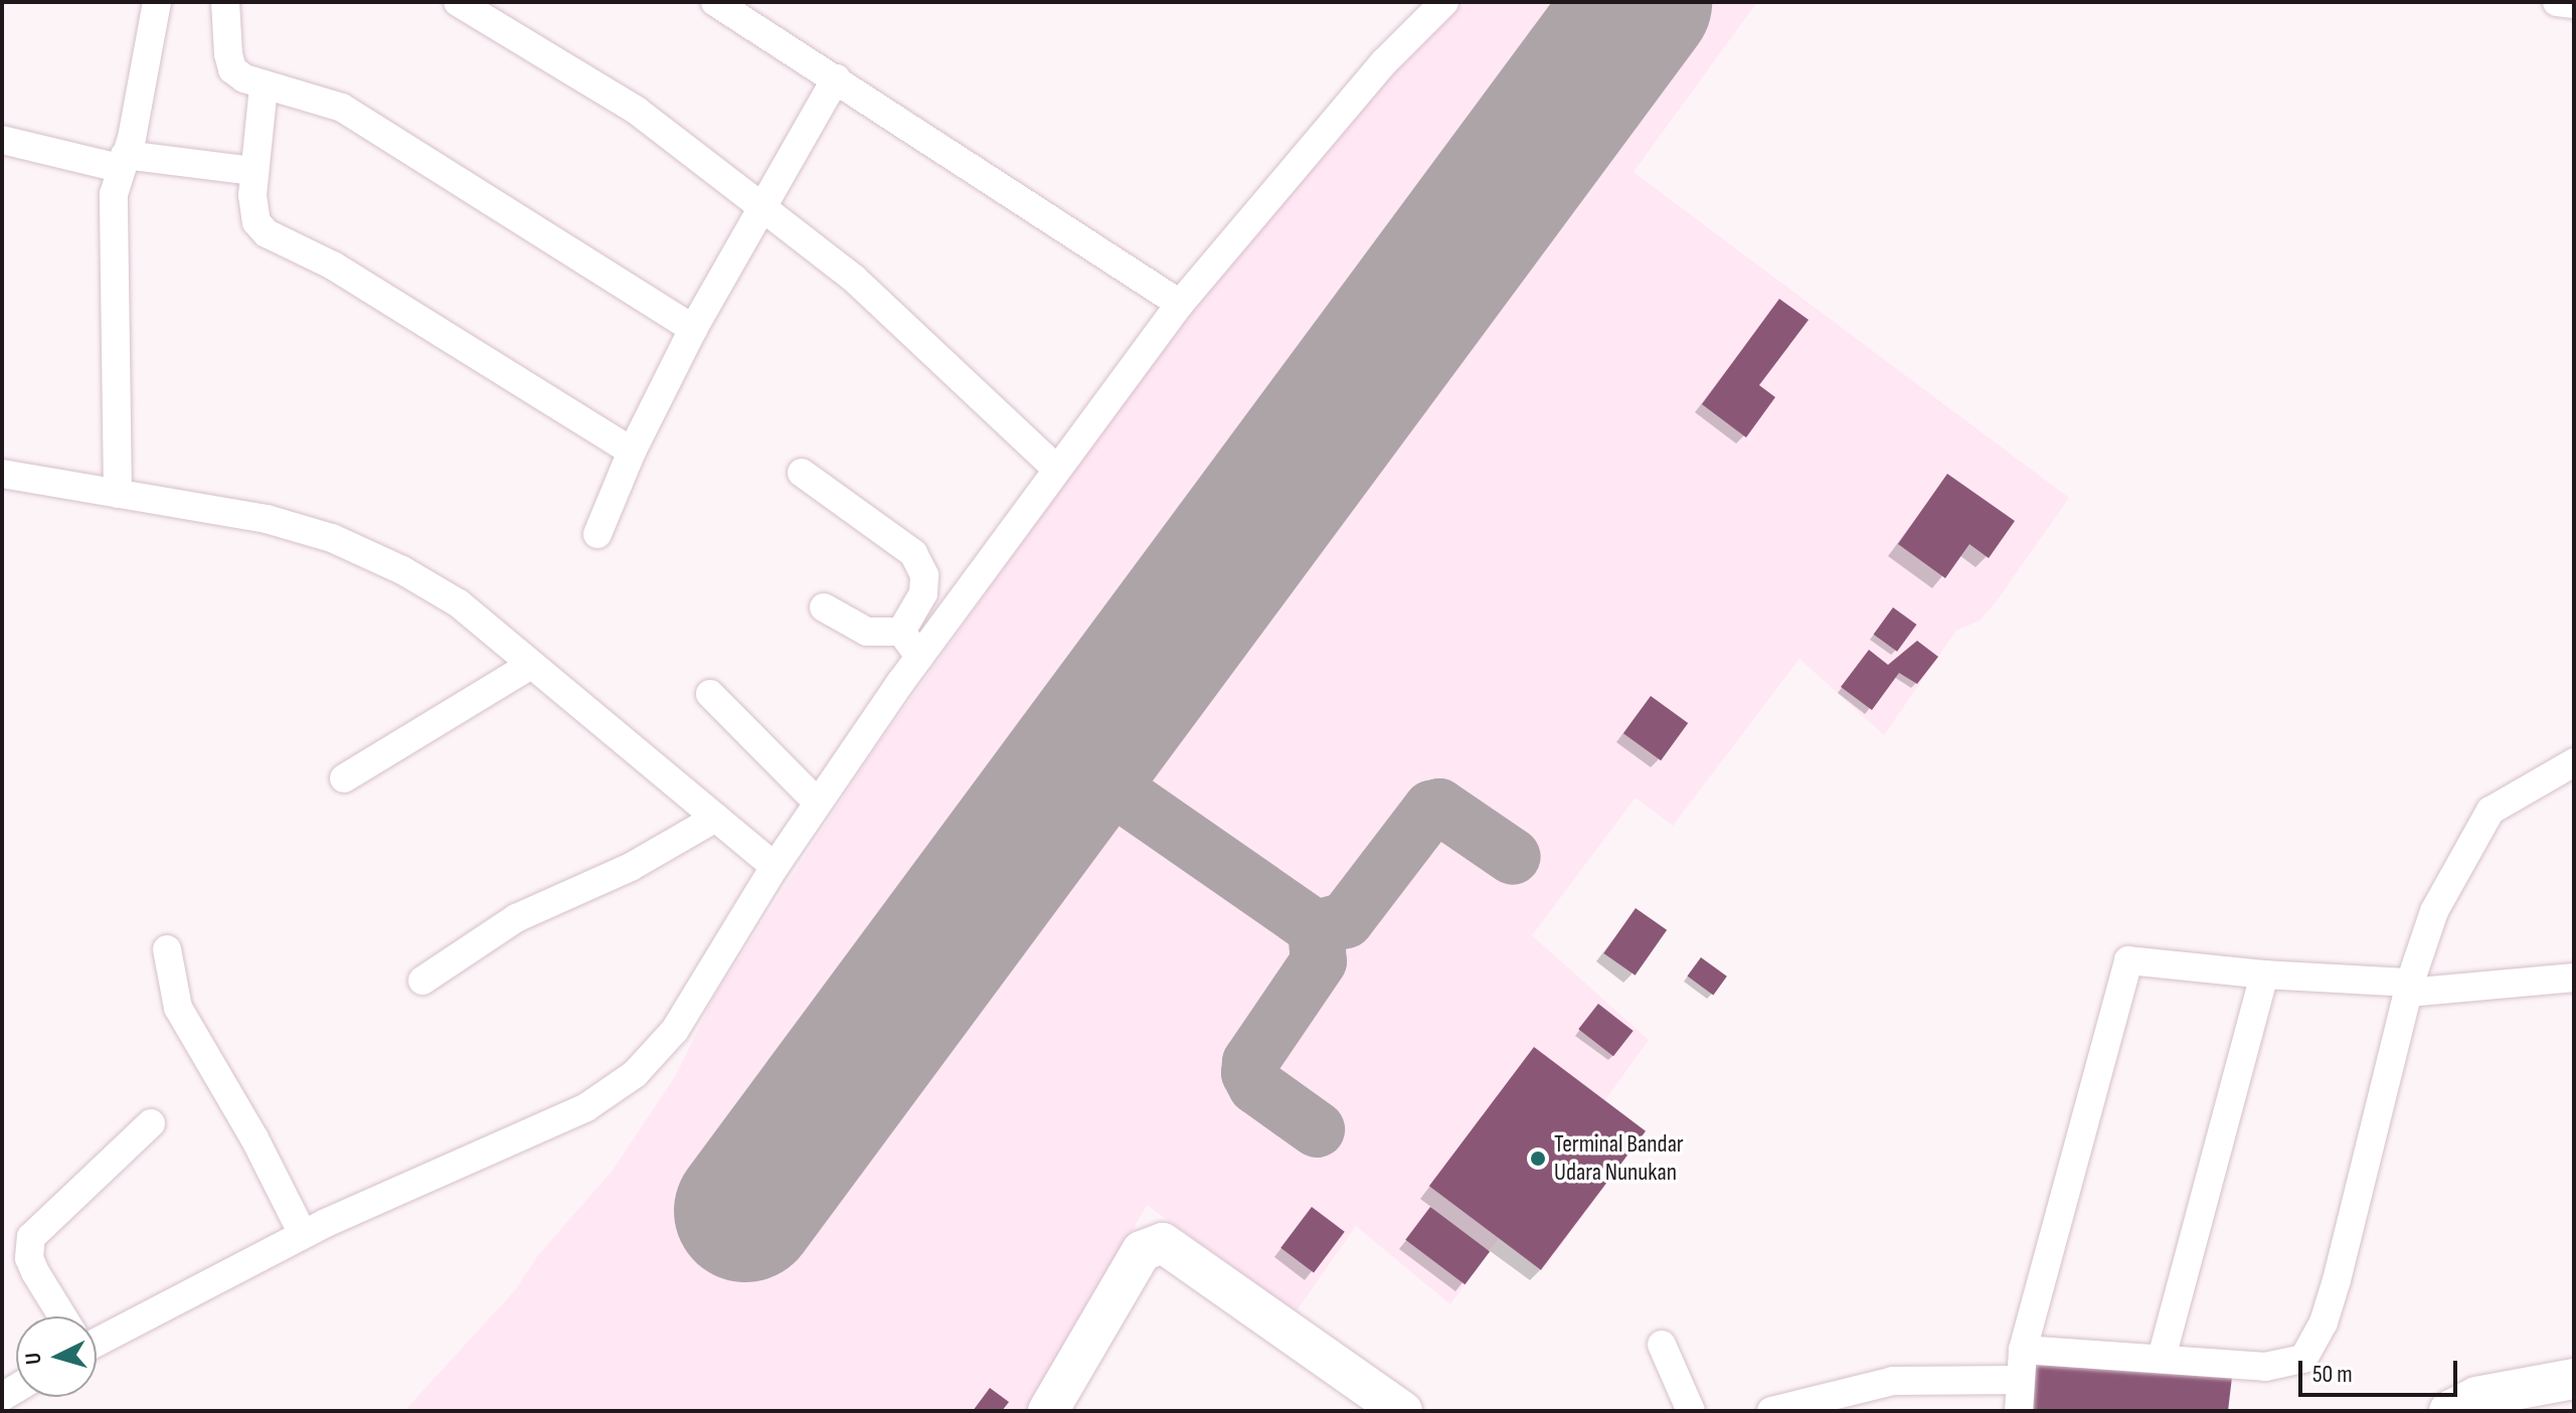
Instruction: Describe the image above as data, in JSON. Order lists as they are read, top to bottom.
{
  "places": ["Terminal Bandar Udara Nunukan"],
  "scale_bar": "50 m",
  "north": "left"
}
